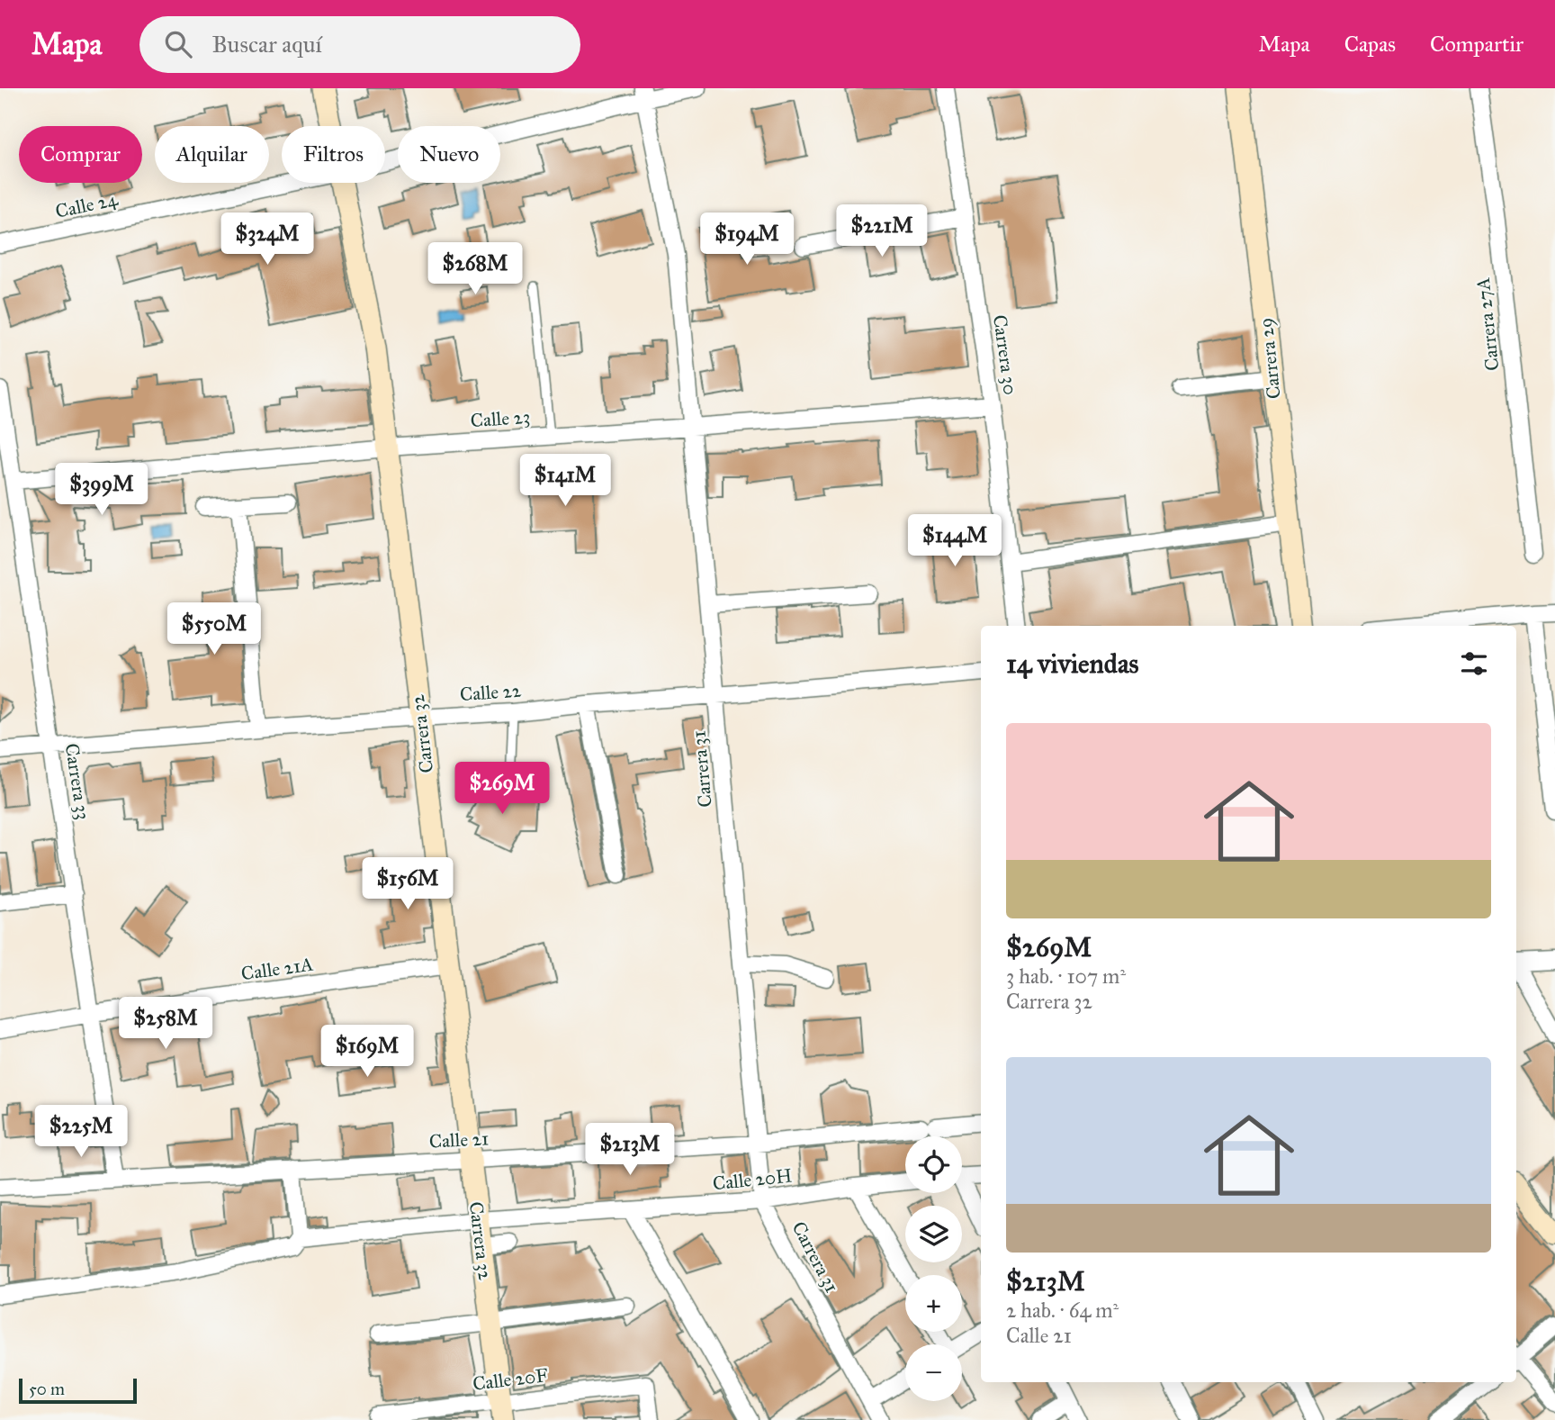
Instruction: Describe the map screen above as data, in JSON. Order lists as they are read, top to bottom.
{
  "streets": {
    "street": [
      "Calle 24",
      "Carrera 27A",
      "Carrera 30",
      "Carrera 29",
      "Calle 23",
      "Calle 22",
      "Carrera 32",
      "Carrera 31",
      "Carrera 33",
      "Calle 21A",
      "Calle 21",
      "Calle 20H",
      "Calle 20F"
    ]
  },
  "crossings": [
    ["Calle 24", "Carrera 31"],
    ["Carrera 30", "Calle 23"],
    ["Calle 23", "Carrera 32"],
    ["Calle 23", "Carrera 31"],
    ["Calle 23", "Carrera 33"],
    ["Calle 22", "Carrera 32"],
    ["Calle 22", "Carrera 31"],
    ["Calle 22", "Carrera 33"],
    ["Carrera 32", "Calle 21A"],
    ["Carrera 32", "Calle 21"],
    ["Carrera 32", "Calle 20H"],
    ["Carrera 32", "Calle 20F"],
    ["Carrera 31", "Calle 21"],
    ["Carrera 31", "Calle 20H"],
    ["Carrera 33", "Calle 21A"],
    ["Carrera 33", "Calle 21"]
  ],
  "scale_bar": "50 m",
  "page": {
    "header": "Mapa",
    "search": "Buscar aquí",
    "nav": ["Mapa", "Capas", "Compartir"],
    "chip": [
      "Comprar",
      "Alquilar",
      "Filtros",
      "Nuevo"
    ],
    "price": [
      "$221M",
      "$324M",
      "$194M",
      "$268M",
      "$141M",
      "$399M",
      "$144M",
      "$550M",
      "$269M",
      "$156M",
      "$258M",
      "$169M",
      "$225M",
      "$213M"
    ],
    "heading": "14 viviendas",
    "list": [
      {
        "name": "$269M",
        "note": "3 hab. · 107 m² · Carrera 32"
      },
      {
        "name": "$213M",
        "note": "2 hab. · 64 m² · Calle 21"
      }
    ],
    "map_buttons": ["+", "−"],
    "scale": "50 m"
  }
}
